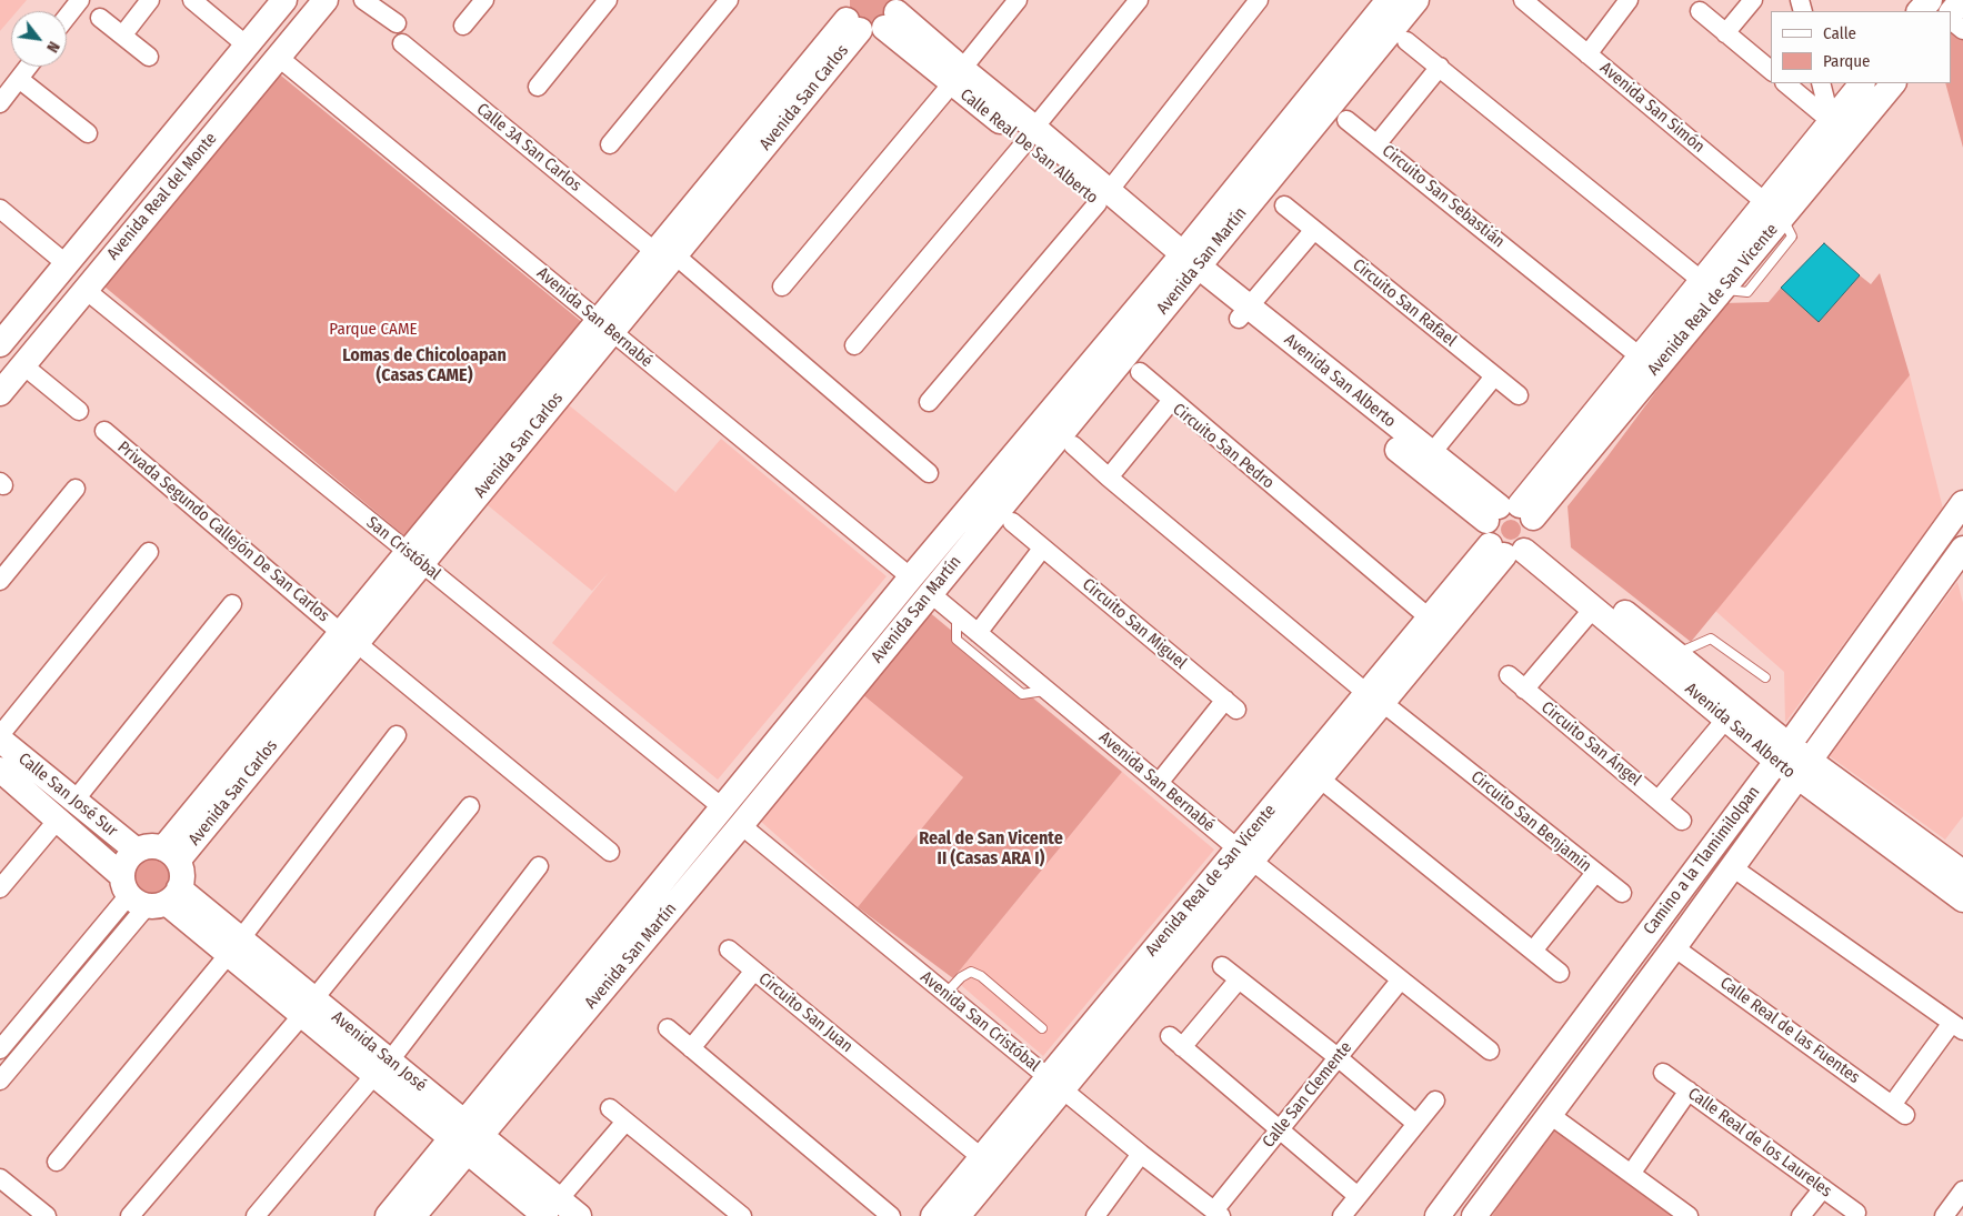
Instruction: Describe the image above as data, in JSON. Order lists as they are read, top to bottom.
{
  "streets": {
    "street": [
      "Avenida San Carlos",
      "Avenida San Simón",
      "Calle Real De San Alberto",
      "Calle 3A San Carlos",
      "Avenida Real del Monte",
      "Circuito San Sebastián",
      "Avenida San Martín",
      "Avenida Real de San Vicente",
      "Circuito San Rafael",
      "Avenida San Bernabé",
      "Avenida San Alberto",
      "Circuito San Pedro",
      "Privada Segundo Callejón De San Carlos",
      "San Cristóbal",
      "Circuito San Miguel",
      "Circuito San Ángel",
      "Calle San José Sur",
      "Circuito San Benjamín",
      "Camino a la Tlamimilolpan",
      "Circuito San Juan",
      "Avenida San Cristóbal",
      "Calle Real de las Fuentes",
      "Avenida San José",
      "Calle San Clemente",
      "Calle Real de los Laureles"
    ]
  },
  "crossings": [
    ["Avenida San Carlos", "Calle Real De San Alberto"],
    ["Avenida San Carlos", "Calle 3A San Carlos"],
    ["Avenida San Carlos", "Avenida San Bernabé"],
    ["Avenida San Carlos", "Privada Segundo Callejón De San Carlos"],
    ["Avenida San Carlos", "San Cristóbal"],
    ["Avenida San Carlos", "Calle San José Sur"],
    ["Avenida San Carlos", "Avenida San José"],
    ["Avenida San Simón", "Avenida Real de San Vicente"],
    ["Calle Real De San Alberto", "Avenida San Martín"],
    ["Calle Real De San Alberto", "Avenida San Alberto"],
    ["Avenida Real del Monte", "Avenida San Bernabé"],
    ["Avenida Real del Monte", "San Cristóbal"],
    ["Circuito San Sebastián", "Avenida Real de San Vicente"],
    ["Avenida San Martín", "Avenida San Bernabé"],
    ["Avenida San Martín", "Avenida San Alberto"],
    ["Avenida San Martín", "San Cristóbal"],
    ["Avenida San Martín", "Avenida San Cristóbal"],
    ["Avenida San Martín", "Avenida San José"],
    ["Avenida Real de San Vicente", "Avenida San Bernabé"],
    ["Avenida Real de San Vicente", "Avenida San Alberto"],
    ["Avenida Real de San Vicente", "Circuito San Pedro"],
    ["Avenida Real de San Vicente", "Circuito San Benjamín"],
    ["Avenida Real de San Vicente", "Circuito San Juan"],
    ["Avenida Real de San Vicente", "Avenida San Cristóbal"],
    ["Avenida San Bernabé", "Circuito San Miguel"],
    ["Avenida San Bernabé", "Calle San Clemente"],
    ["Avenida San Alberto", "Circuito San Ángel"],
    ["Avenida San Alberto", "Camino a la Tlamimilolpan"],
    ["Calle San José Sur", "Avenida San José"],
    ["Camino a la Tlamimilolpan", "Calle Real de las Fuentes"],
    ["Avenida San Cristóbal", "Calle San Clemente"]
  ],
  "districts": ["Lomas de Chicoloapan (Casas CAME)", "Real de San Vicente II (Casas ARA I)"],
  "parks": ["Parque CAME"],
  "legend": ["Calle", "Parque"],
  "north": "bottom right"
}
